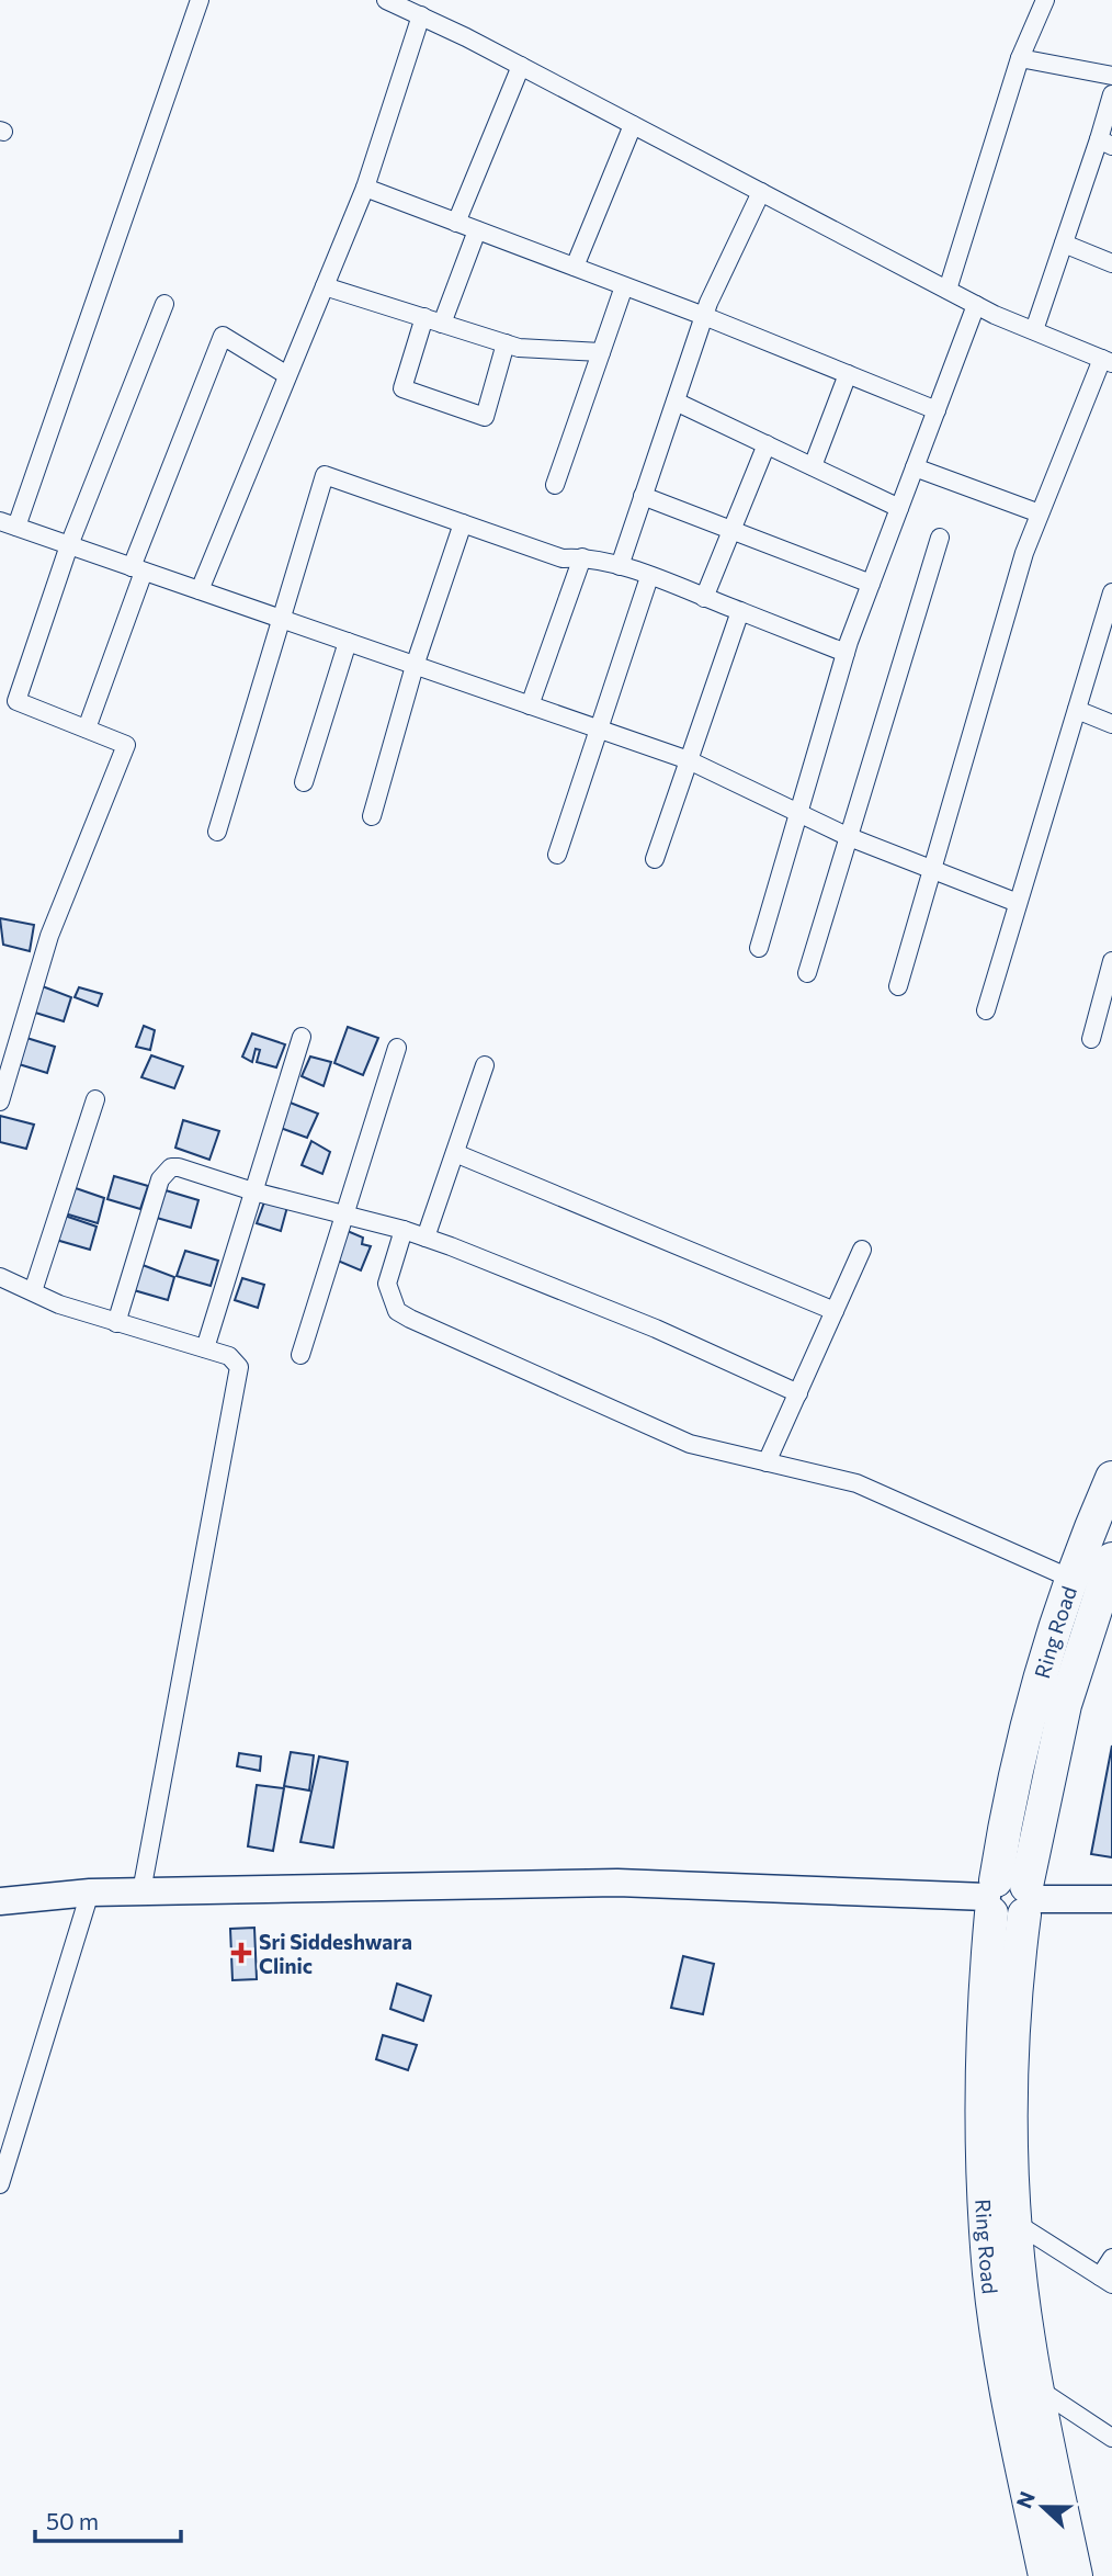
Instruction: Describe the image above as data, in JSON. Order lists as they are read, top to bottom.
{
  "streets": {
    "highway": ["Ring Road"]
  },
  "places": {
    "health": ["Sri Siddeshwara Clinic"]
  },
  "scale_bar": "50 m",
  "north": "left"
}
